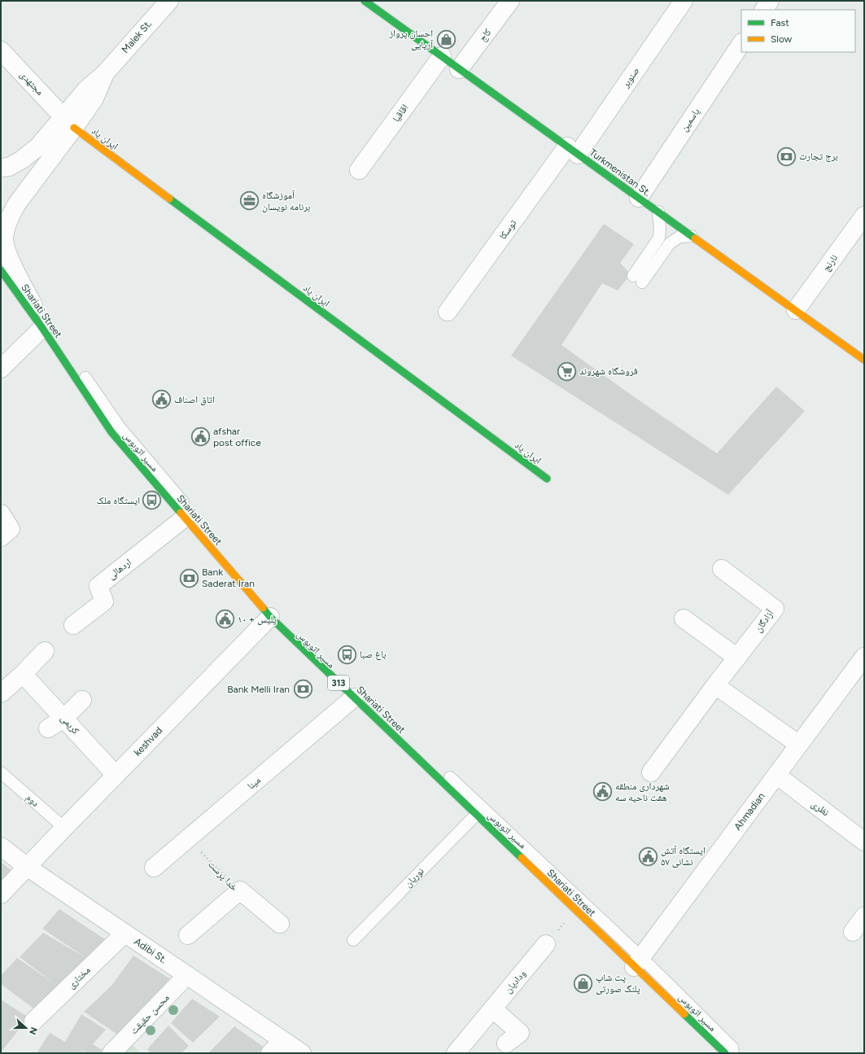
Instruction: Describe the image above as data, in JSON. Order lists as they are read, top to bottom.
{
  "streets": {
    "street": [
      "کاج",
      "Malek St.",
      "صنوبر",
      "مجتهدی",
      "اقاقیا",
      "یاسمین",
      "ایران یاد",
      "Turkmenistan St.",
      "توسکا",
      "نارنج",
      "Shariati Street",
      "اردهالی",
      "آزادگان",
      "313",
      "کریمی",
      "keshvad",
      "مینا",
      "نظری",
      "Ahmadian",
      "خدا پرست",
      "Adibi St.",
      "مختاری",
      "ودادیان",
      "محسن حقیقت"
    ],
    "lane": ["مسیر اتوبوس", "دوم", "نوریان"]
  },
  "crossings": [
    ["کاج", "Turkmenistan St."],
    ["Malek St.", "مجتهدی"],
    ["Malek St.", "ایران یاد"],
    ["صنوبر", "Turkmenistan St."],
    ["صنوبر", "توسکا"],
    ["مجتهدی", "ایران یاد"],
    ["اقاقیا", "Turkmenistan St."],
    ["یاسمین", "Turkmenistan St."],
    ["Turkmenistan St.", "توسکا"],
    ["Turkmenistan St.", "نارنج"],
    ["Shariati Street", "مسیر اتوبوس"],
    ["Shariati Street", "اردهالی"],
    ["Shariati Street", "keshvad"],
    ["Shariati Street", "مینا"],
    ["Shariati Street", "Ahmadian"],
    ["Shariati Street", "نوریان"],
    ["مسیر اتوبوس", "Ahmadian"],
    ["کریمی", "keshvad"],
    ["keshvad", "دوم"],
    ["keshvad", "Adibi St."],
    ["مینا", "خدا پرست"],
    ["نظری", "Ahmadian"],
    ["Adibi St.", "مختاری"],
    ["Adibi St.", "محسن حقیقت"]
  ],
  "places": {
    "shop": ["احسان پرواز آریایی", "پت شاپ پلنگ صورتی"],
    "bank": ["برج تجارت", "Bank Saderat Iran", "Bank Melli Iran"],
    "office": ["آموزشگاه برنامه نویسان"],
    "supermarket": ["فروشگاه شهروند"],
    "public building": [
      "اتاق اصناف",
      "afshar post office",
      "پلیس + ۱۰",
      "شهرداری منطقه هفت ناحیه سه",
      "ایستگاه آتش نشانی ۵۷"
    ],
    "bus stop": ["ایستگاه ملک", "باغ صبا"]
  },
  "legend": ["Fast", "Slow"],
  "north": "right"
}
